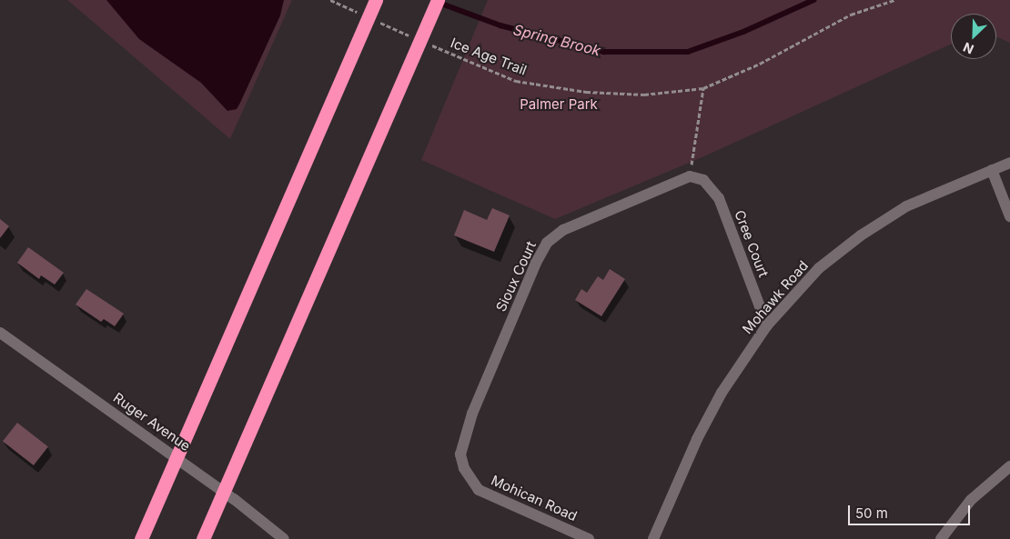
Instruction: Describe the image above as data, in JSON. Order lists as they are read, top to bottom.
{
  "streets": {
    "street": [
      "Cree Court",
      "Sioux Court",
      "Mohawk Road",
      "Ruger Avenue",
      "Mohican Road"
    ],
    "path": ["Ice Age Trail"]
  },
  "crossings": [
    ["Cree Court", "Sioux Court"],
    ["Cree Court", "Mohawk Road"],
    ["Sioux Court", "Mohican Road"]
  ],
  "water": ["Spring Brook"],
  "parks": ["Palmer Park"],
  "scale_bar": "50 m",
  "north": "bottom left"
}
